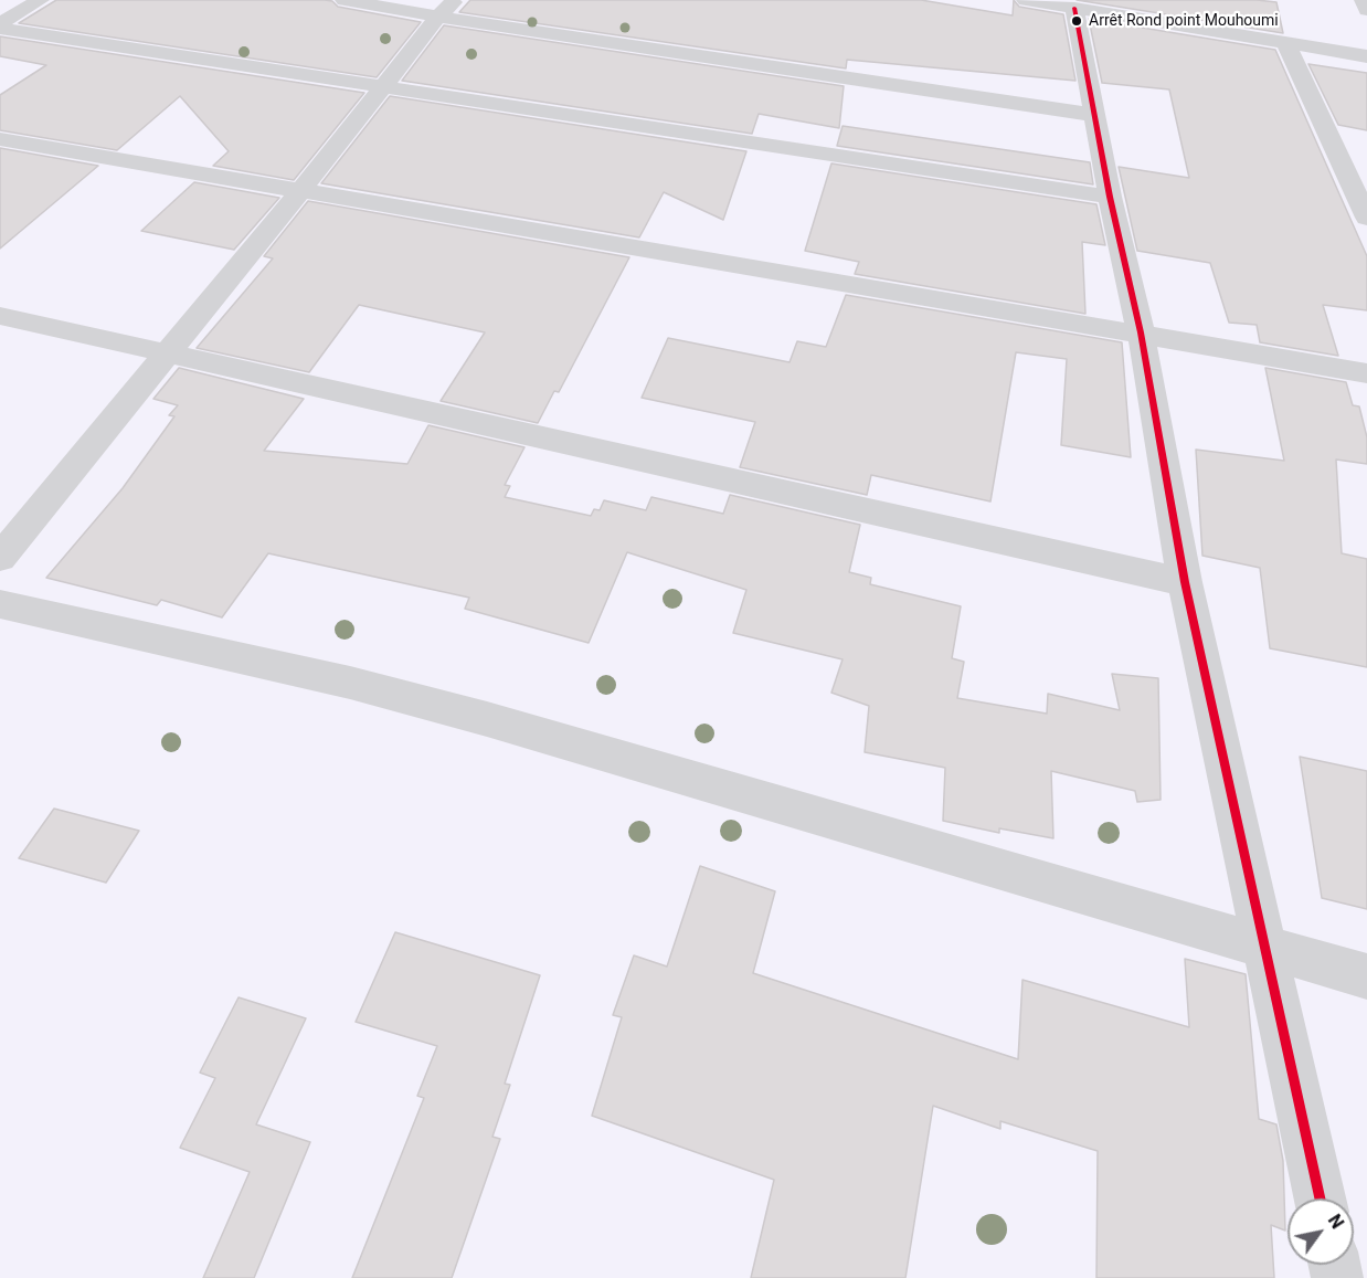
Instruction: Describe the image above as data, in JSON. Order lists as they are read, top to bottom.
{
  "places": ["Arrêt Rond point Mouhoumi"],
  "north": "top right"
}
